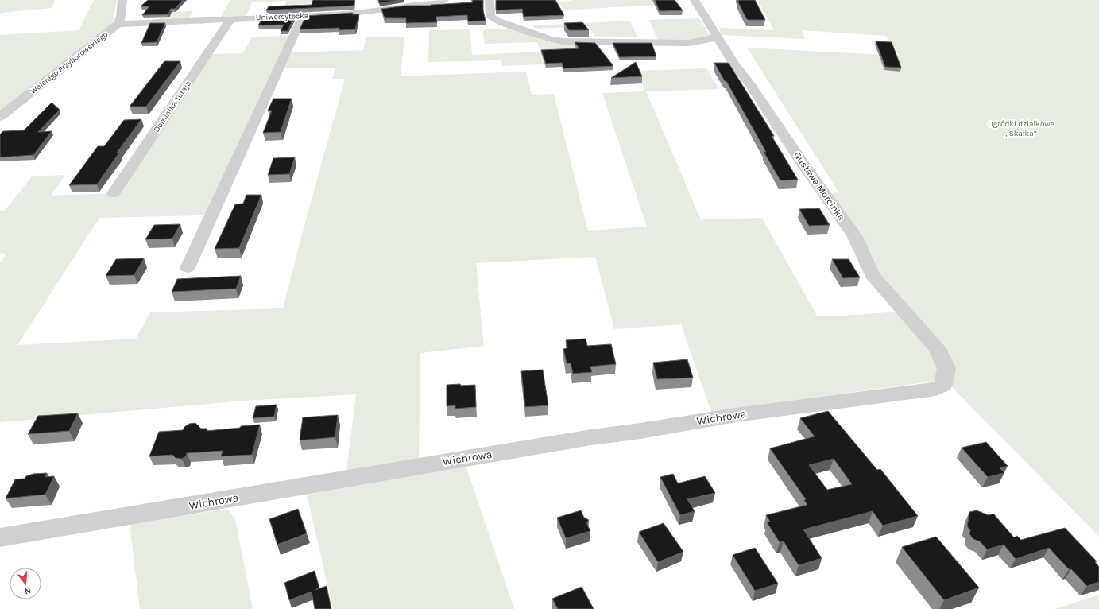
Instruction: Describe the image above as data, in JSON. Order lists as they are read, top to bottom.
{
  "streets": {
    "street": [
      "Uniwersytecka",
      "Walerego Przyborowskiego",
      "Dominika Tutaja",
      "Gustawa Morcinka",
      "Wichrowa"
    ]
  },
  "crossings": [
    ["Uniwersytecka", "Walerego Przyborowskiego"],
    ["Uniwersytecka", "Dominika Tutaja"],
    ["Gustawa Morcinka", "Wichrowa"]
  ],
  "parks": ["Ogródki działkowe „Skałka”"],
  "north": "bottom"
}
